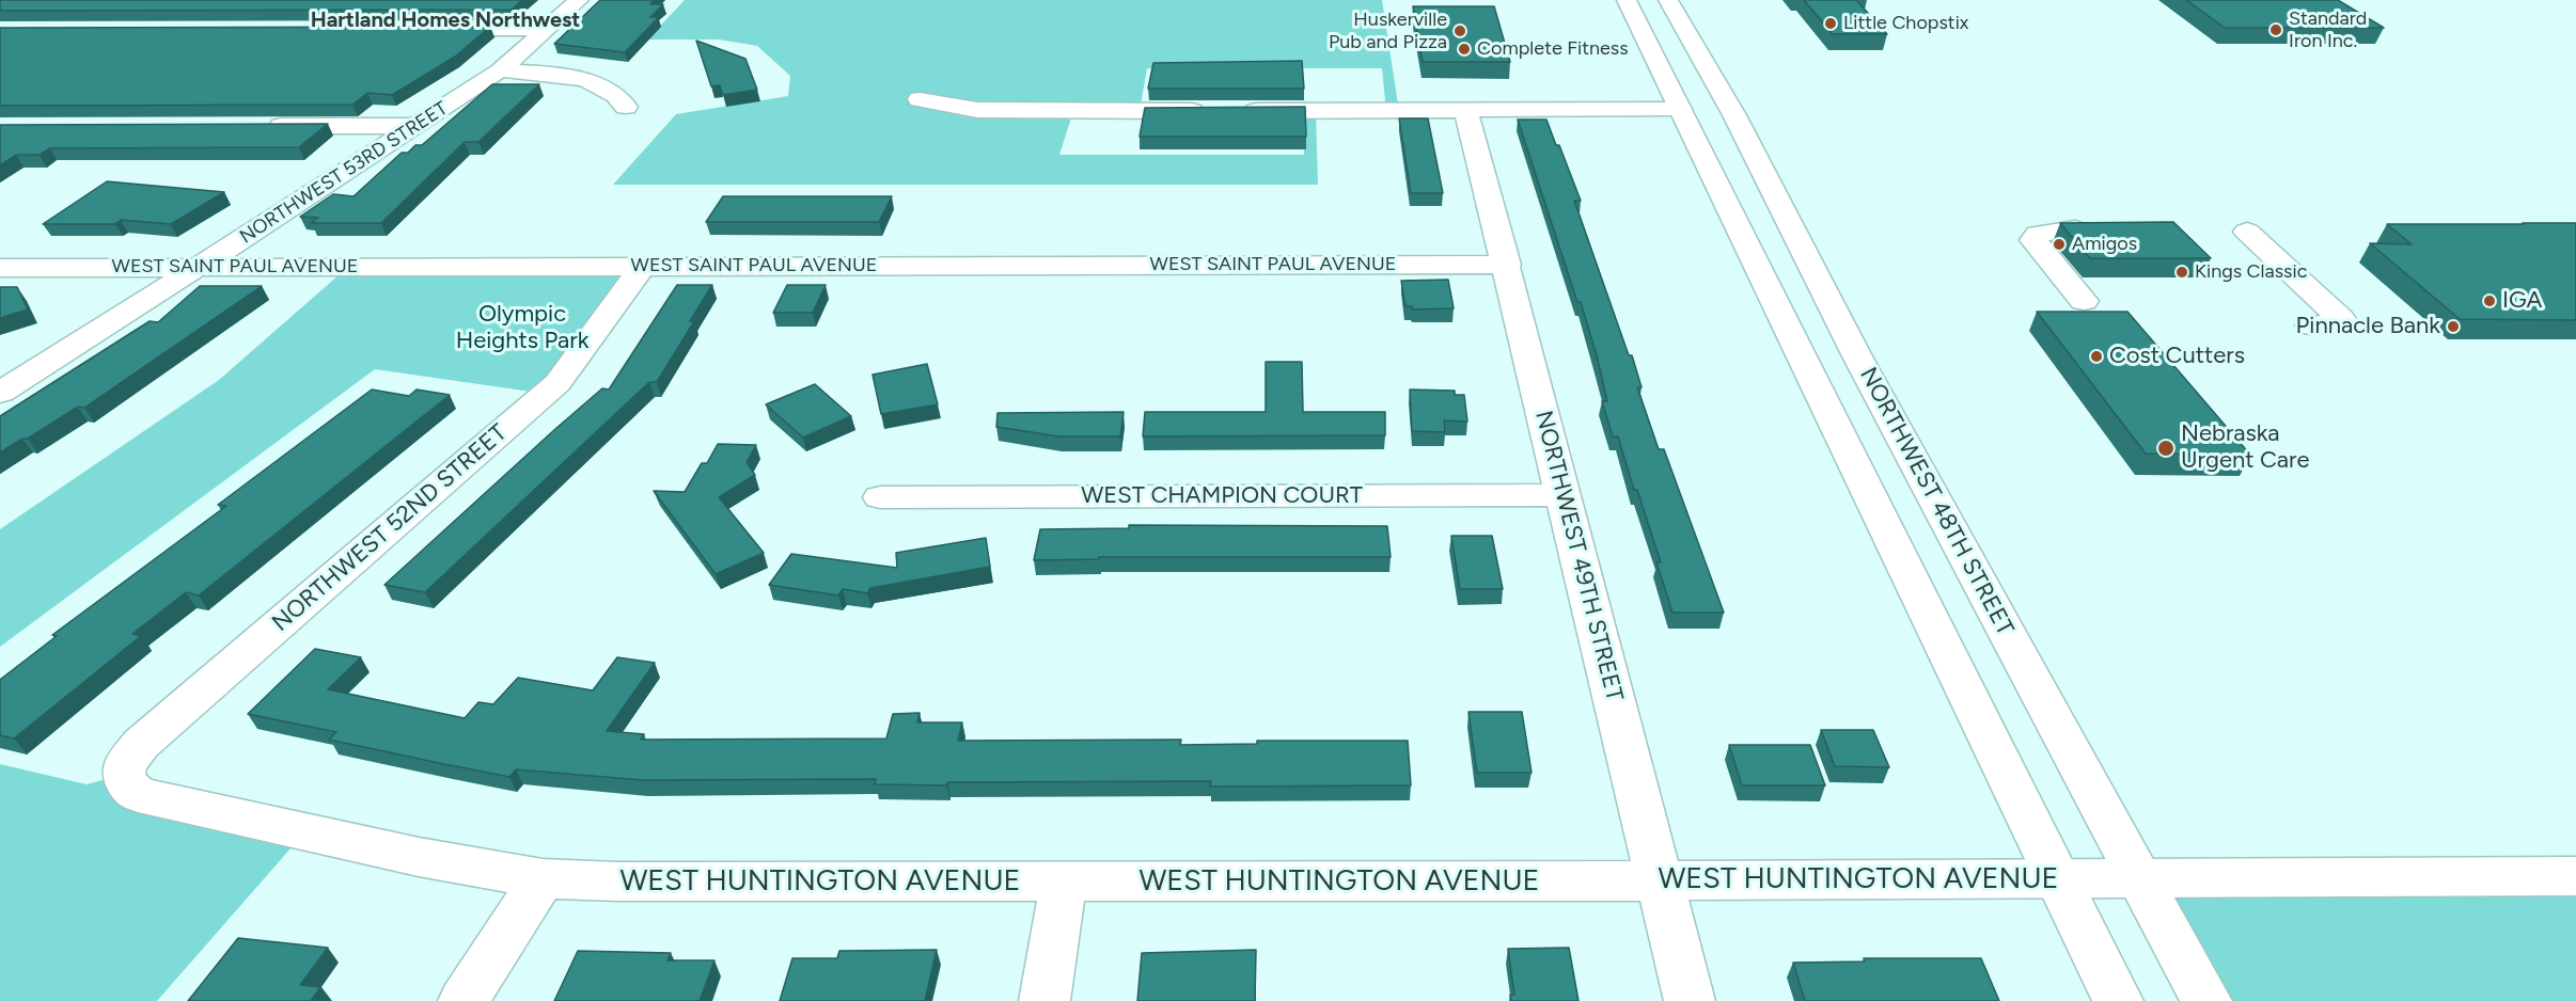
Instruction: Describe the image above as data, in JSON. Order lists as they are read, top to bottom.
{
  "streets": {
    "street": [
      "NORTHWEST 53RD STREET",
      "WEST SAINT PAUL AVENUE",
      "WEST CHAMPION COURT",
      "NORTHWEST 48TH STREET",
      "NORTHWEST 52ND STREET",
      "NORTHWEST 49TH STREET",
      "WEST HUNTINGTON AVENUE"
    ]
  },
  "crossings": [
    ["NORTHWEST 53RD STREET", "WEST SAINT PAUL AVENUE"],
    ["WEST SAINT PAUL AVENUE", "NORTHWEST 52ND STREET"],
    ["WEST SAINT PAUL AVENUE", "NORTHWEST 49TH STREET"],
    ["WEST CHAMPION COURT", "NORTHWEST 49TH STREET"],
    ["NORTHWEST 48TH STREET", "WEST HUNTINGTON AVENUE"],
    ["NORTHWEST 52ND STREET", "WEST HUNTINGTON AVENUE"],
    ["NORTHWEST 49TH STREET", "WEST HUNTINGTON AVENUE"]
  ],
  "districts": ["Hartland Homes Northwest"],
  "parks": ["Olympic Heights Park"],
  "places": [
    "Little Chopstix",
    "Standard Iron Inc.",
    "Huskerville Pub and Pizza",
    "Complete Fitness",
    "Amigos",
    "Kings Classic",
    "IGA",
    "Pinnacle Bank",
    "Cost Cutters",
    "Nebraska Urgent Care"
  ]
}
